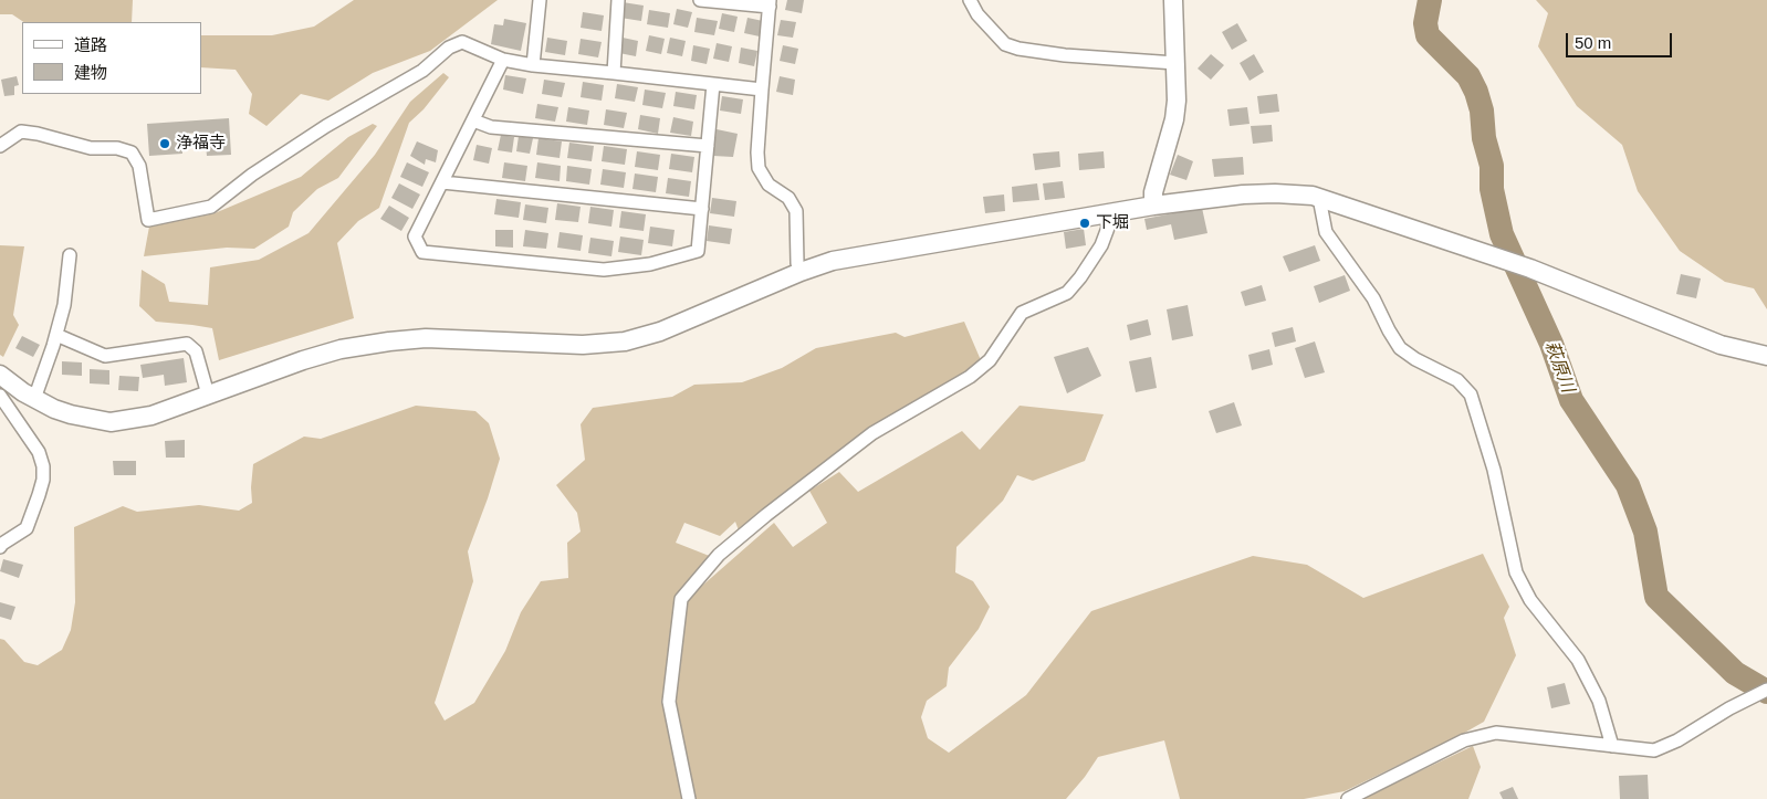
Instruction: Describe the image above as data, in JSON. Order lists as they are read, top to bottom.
{
  "water": ["萩原川"],
  "places": ["浄福寺", "下堀"],
  "legend": ["道路", "建物"],
  "scale_bar": "50 m"
}
